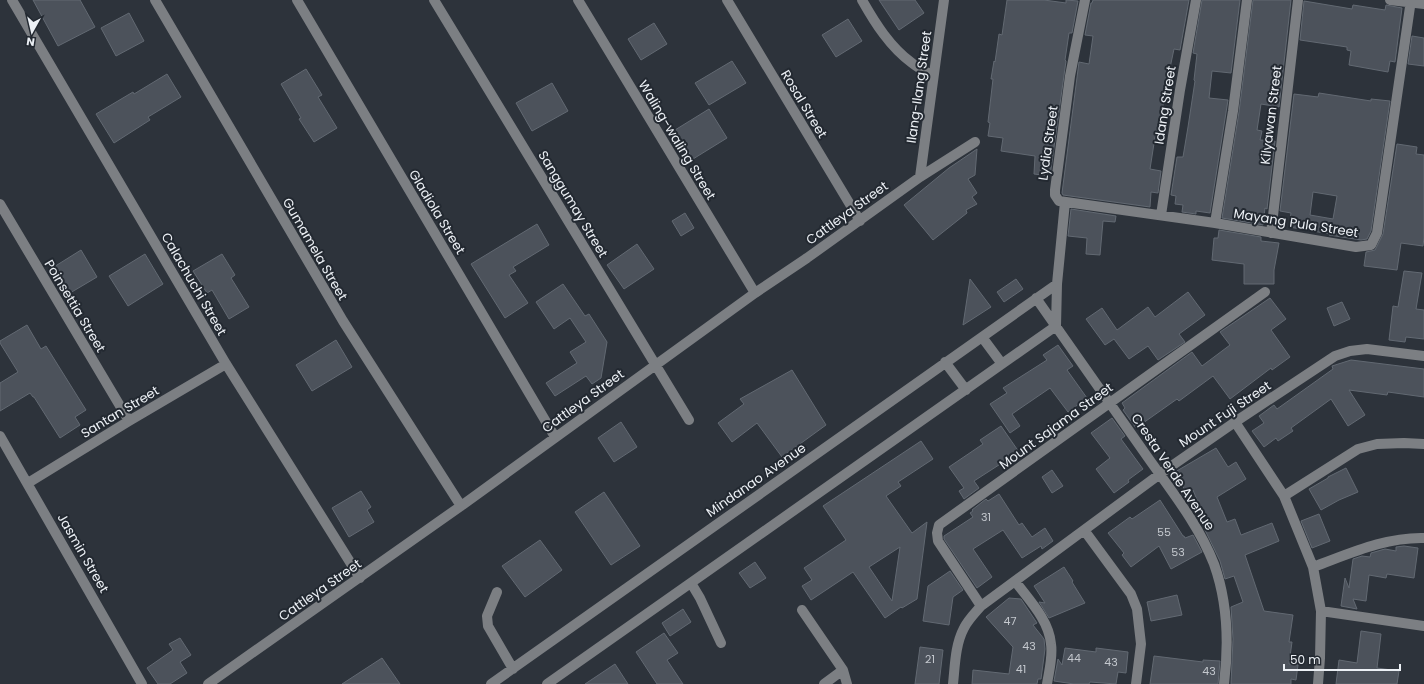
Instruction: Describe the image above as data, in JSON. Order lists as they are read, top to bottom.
{
  "streets": {
    "street": [
      "Ilang-Ilang Street",
      "Rosal Street",
      "Idang Street",
      "Kilyawan Street",
      "Waling-waling Street",
      "Lydia Street",
      "Sanggumay Street",
      "Gladiola Street",
      "Cattleya Street",
      "Mayang Pula Street",
      "Gumamela Street",
      "Calachuchi Street",
      "Poinsettia Street",
      "Santan Street",
      "Mount Fuji Street",
      "Mount Sajama Street",
      "Cresta Verde Avenue",
      "Mindanao Avenue",
      "Jasmin Street"
    ]
  },
  "crossings": [
    ["Ilang-Ilang Street", "Cattleya Street"],
    ["Rosal Street", "Cattleya Street"],
    ["Idang Street", "Mayang Pula Street"],
    ["Kilyawan Street", "Mayang Pula Street"],
    ["Waling-waling Street", "Cattleya Street"],
    ["Lydia Street", "Mayang Pula Street"],
    ["Sanggumay Street", "Cattleya Street"],
    ["Gladiola Street", "Cattleya Street"],
    ["Cattleya Street", "Gumamela Street"],
    ["Cattleya Street", "Calachuchi Street"],
    ["Calachuchi Street", "Santan Street"],
    ["Poinsettia Street", "Santan Street"],
    ["Santan Street", "Jasmin Street"],
    ["Mount Fuji Street", "Mount Sajama Street"],
    ["Mount Fuji Street", "Cresta Verde Avenue"],
    ["Mount Sajama Street", "Cresta Verde Avenue"],
    ["Cresta Verde Avenue", "Mindanao Avenue"]
  ],
  "house_numbers": [
    "31",
    "55",
    "53",
    "47",
    "43",
    "44",
    "21",
    "43",
    "41",
    "43"
  ],
  "scale_bar": "50 m",
  "north": "bottom"
}
